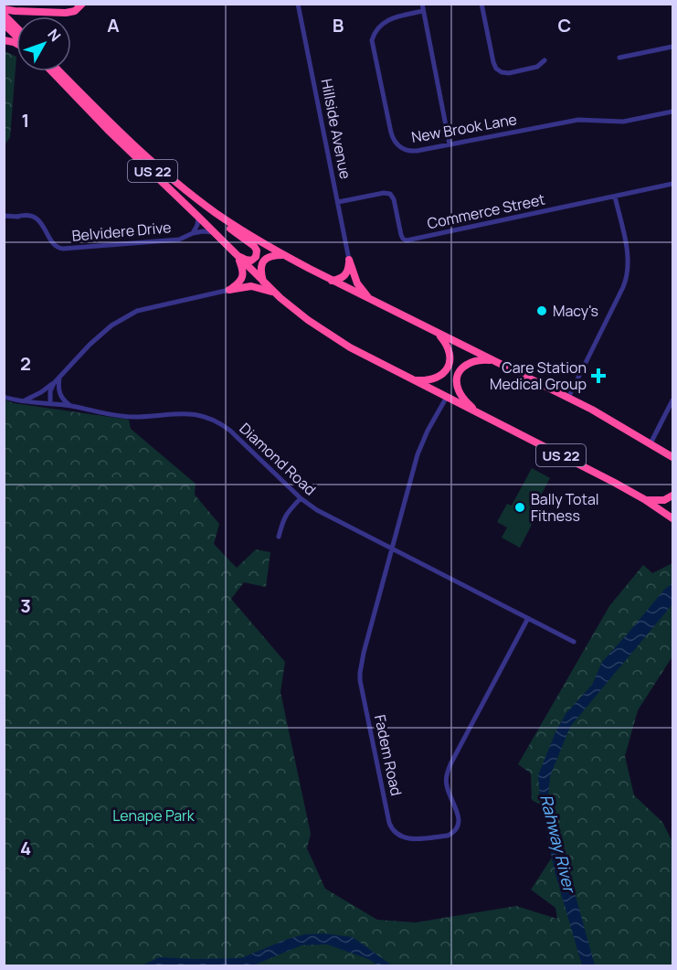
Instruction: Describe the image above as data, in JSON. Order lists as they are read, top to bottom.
{
  "streets": {
    "highway": ["US 22"],
    "street": [
      "New Brook Lane",
      "Hillside Avenue",
      "Commerce Street",
      "Belvidere Drive",
      "Diamond Road",
      "Fadem Road"
    ]
  },
  "crossings": [
    ["Hillside Avenue", "Commerce Street"],
    ["US 22", "Belvidere Drive"],
    ["US 22", "Fadem Road"],
    ["Diamond Road", "Fadem Road"]
  ],
  "water": ["Rahway River"],
  "parks": ["Lenape Park"],
  "places": {
    "other": ["Macy's", "Bally Total Fitness"],
    "health": ["Care Station Medical Group"]
  },
  "north": "top right",
  "grid": {
    "columns": ["A", "B", "C"],
    "rows": [
      "1",
      "2",
      "3",
      "4"
    ]
  }
}
